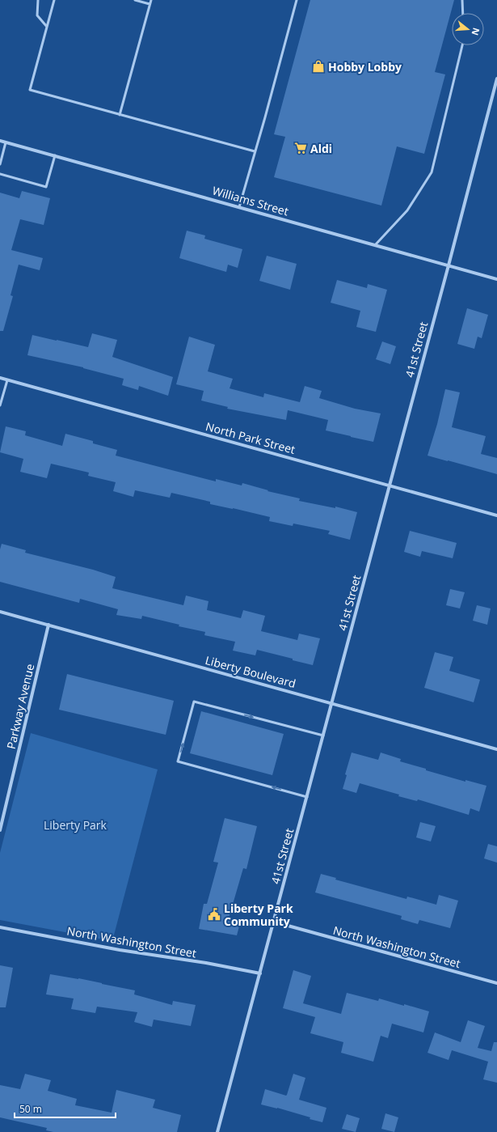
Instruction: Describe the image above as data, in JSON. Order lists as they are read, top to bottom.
{
  "streets": {
    "street": [
      "Williams Street",
      "41st Street",
      "North Park Street",
      "Liberty Boulevard",
      "Parkway Avenue",
      "North Washington Street"
    ]
  },
  "crossings": [
    ["Williams Street", "41st Street"],
    ["41st Street", "North Park Street"],
    ["41st Street", "Liberty Boulevard"],
    ["41st Street", "North Washington Street"],
    ["Liberty Boulevard", "Parkway Avenue"]
  ],
  "parks": ["Liberty Park"],
  "places": {
    "shop": ["Hobby Lobby"],
    "supermarket": ["Aldi"],
    "public building": ["Liberty Park Community"]
  },
  "scale_bar": "50 m",
  "north": "right"
}
